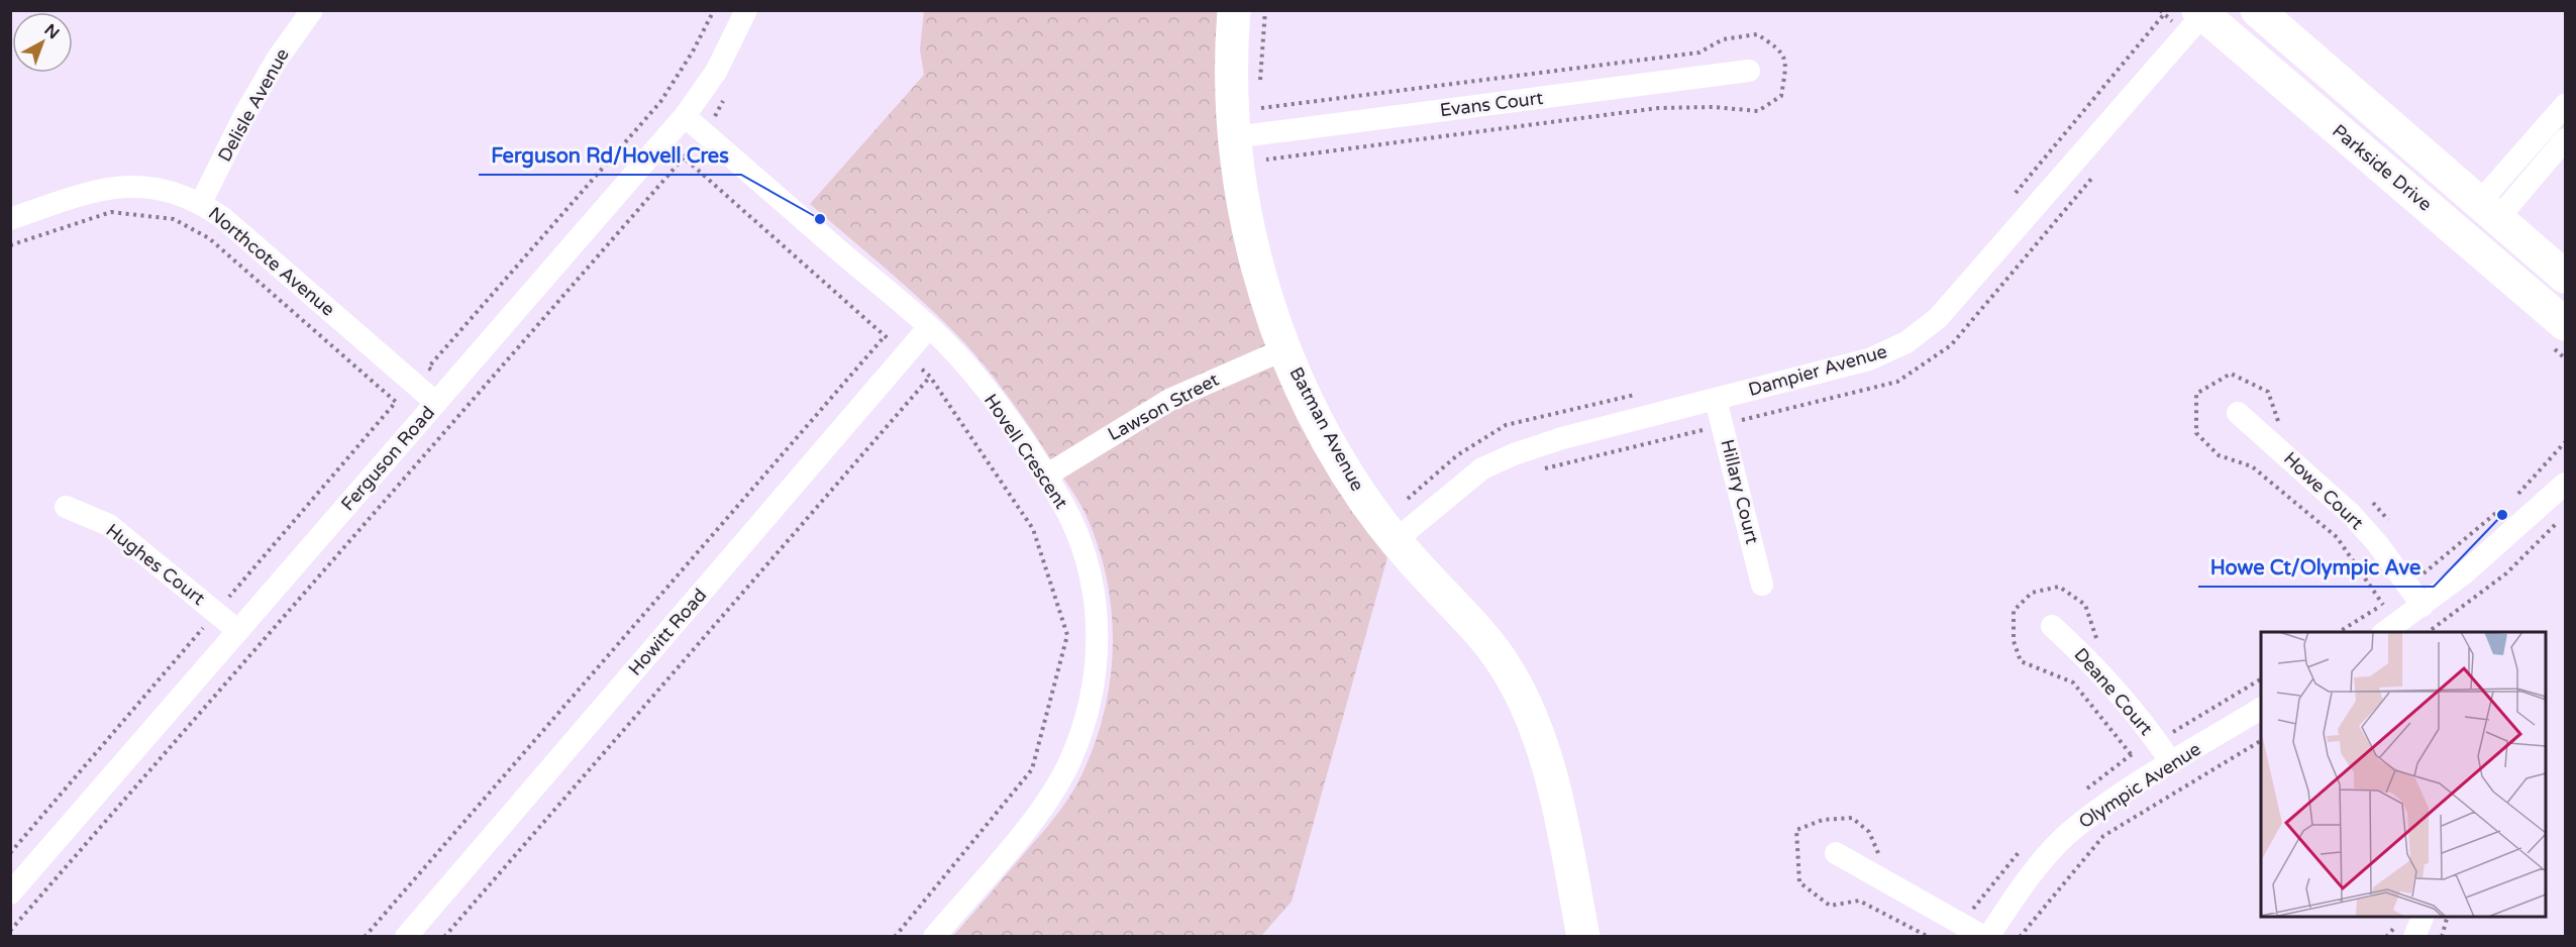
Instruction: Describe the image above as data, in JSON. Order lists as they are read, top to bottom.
{
  "streets": {
    "street": [
      "Evans Court",
      "Delisle Avenue",
      "Parkside Drive",
      "Northcote Avenue",
      "Dampier Avenue",
      "Lawson Street",
      "Batman Avenue",
      "Hovell Crescent",
      "Ferguson Road",
      "Howe Court",
      "Hillary Court",
      "Hughes Court",
      "Howitt Road",
      "Deane Court",
      "Olympic Avenue"
    ]
  },
  "crossings": [
    ["Evans Court", "Batman Avenue"],
    ["Delisle Avenue", "Northcote Avenue"],
    ["Parkside Drive", "Dampier Avenue"],
    ["Northcote Avenue", "Ferguson Road"],
    ["Dampier Avenue", "Batman Avenue"],
    ["Dampier Avenue", "Hillary Court"],
    ["Lawson Street", "Batman Avenue"],
    ["Lawson Street", "Hovell Crescent"],
    ["Hovell Crescent", "Ferguson Road"],
    ["Hovell Crescent", "Howitt Road"],
    ["Ferguson Road", "Hughes Court"],
    ["Deane Court", "Olympic Avenue"]
  ],
  "places": ["Ferguson Rd/Hovell Cres", "Howe Ct/Olympic Ave"],
  "north": "top right"
}
